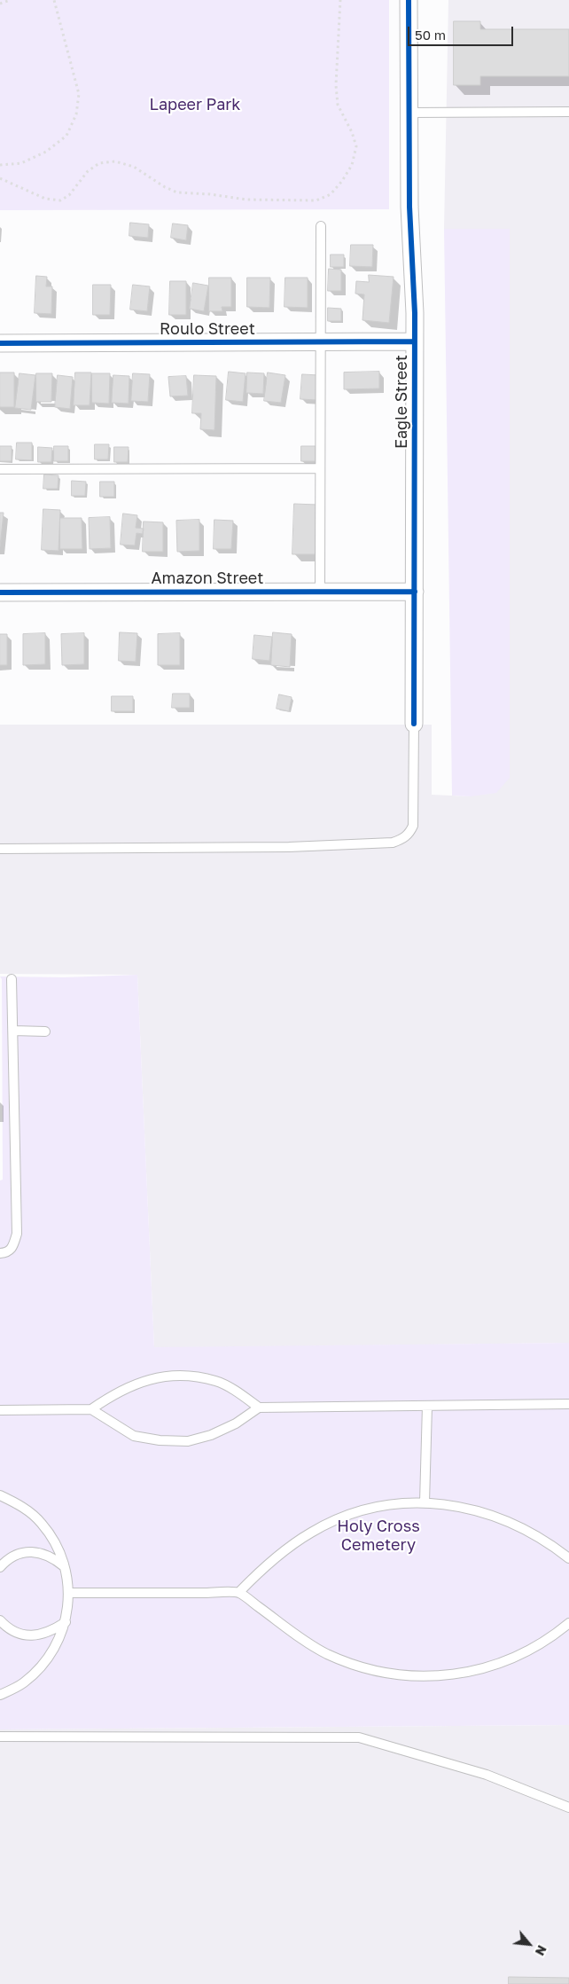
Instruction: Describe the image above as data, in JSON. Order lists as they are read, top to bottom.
{
  "streets": {
    "street": ["Roulo Street", "Eagle Street", "Amazon Street"]
  },
  "crossings": [
    ["Roulo Street", "Eagle Street"],
    ["Eagle Street", "Amazon Street"]
  ],
  "parks": ["Lapeer Park", "Holy Cross Cemetery"],
  "scale_bar": "50 m",
  "north": "bottom right"
}
